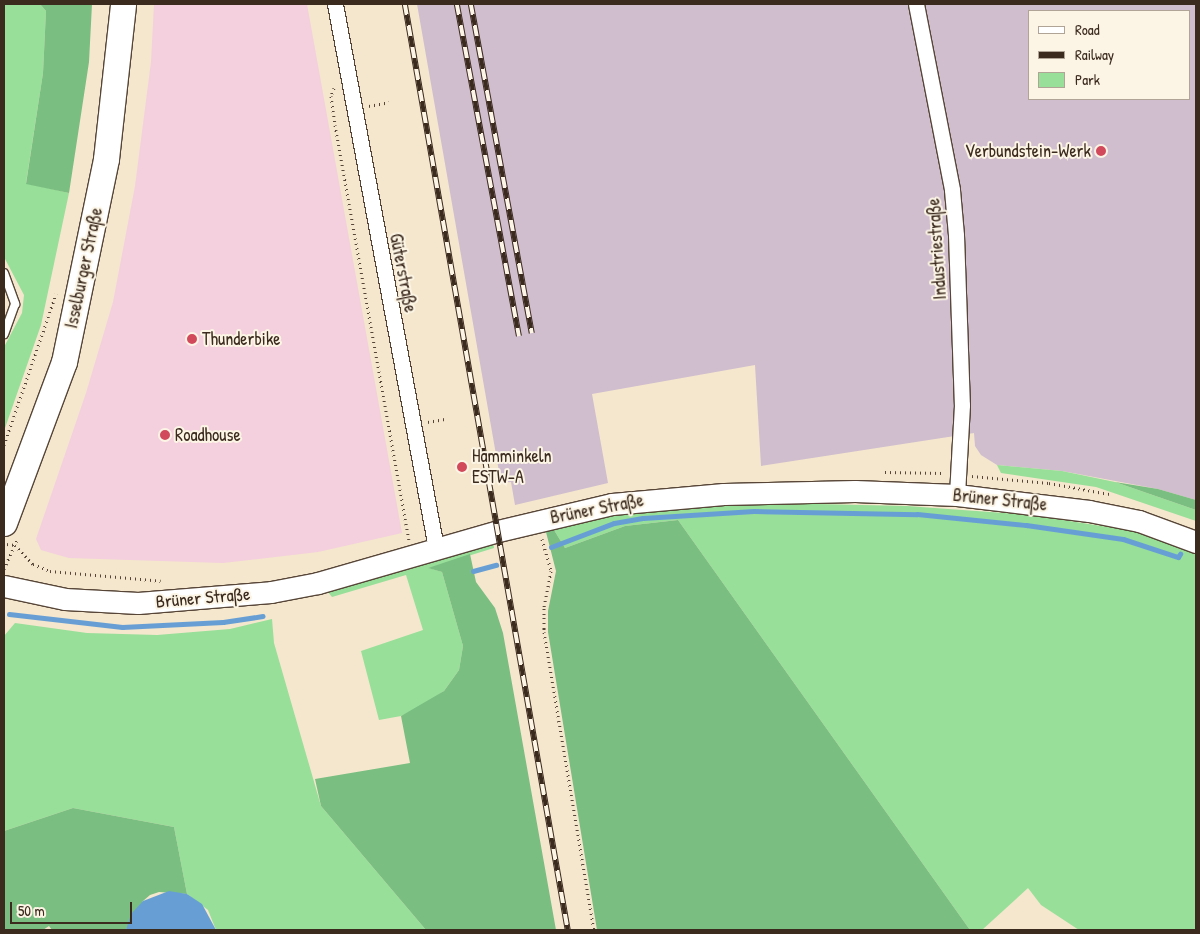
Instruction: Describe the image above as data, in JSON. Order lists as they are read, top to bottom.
{
  "streets": {
    "main road": ["Isselburger Straße", "Brüner Straße"],
    "street": ["Industriestraße", "Güterstraße"]
  },
  "crossings": [
    ["Industriestraße", "Brüner Straße"],
    ["Güterstraße", "Brüner Straße"]
  ],
  "places": [
    "Verbundstein-Werk",
    "Thunderbike",
    "Roadhouse",
    "Hamminkeln ESTW-A"
  ],
  "legend": ["Road", "Railway", "Park"],
  "scale_bar": "50 m"
}
